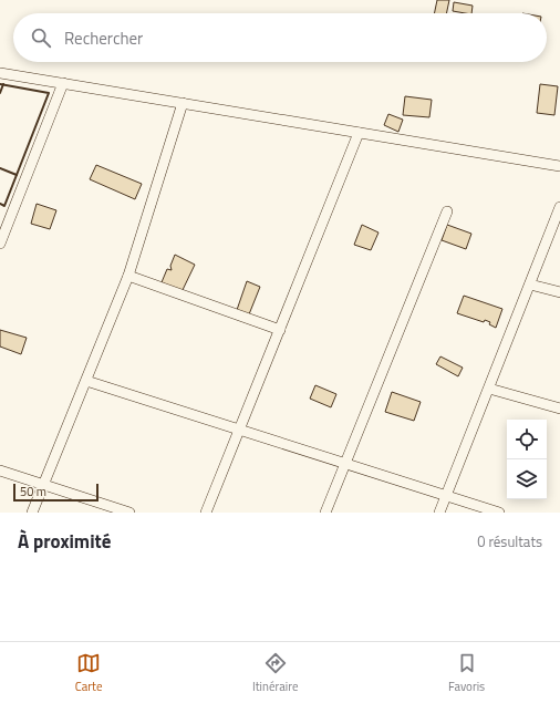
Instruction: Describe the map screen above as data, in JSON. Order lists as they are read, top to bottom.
{
  "scale_bar": "50 m",
  "page": {
    "search": "Rechercher",
    "scale": "50 m",
    "heading": ["À proximité", "0 résultats"],
    "nav": ["Carte", "Itinéraire", "Favoris"]
  }
}
